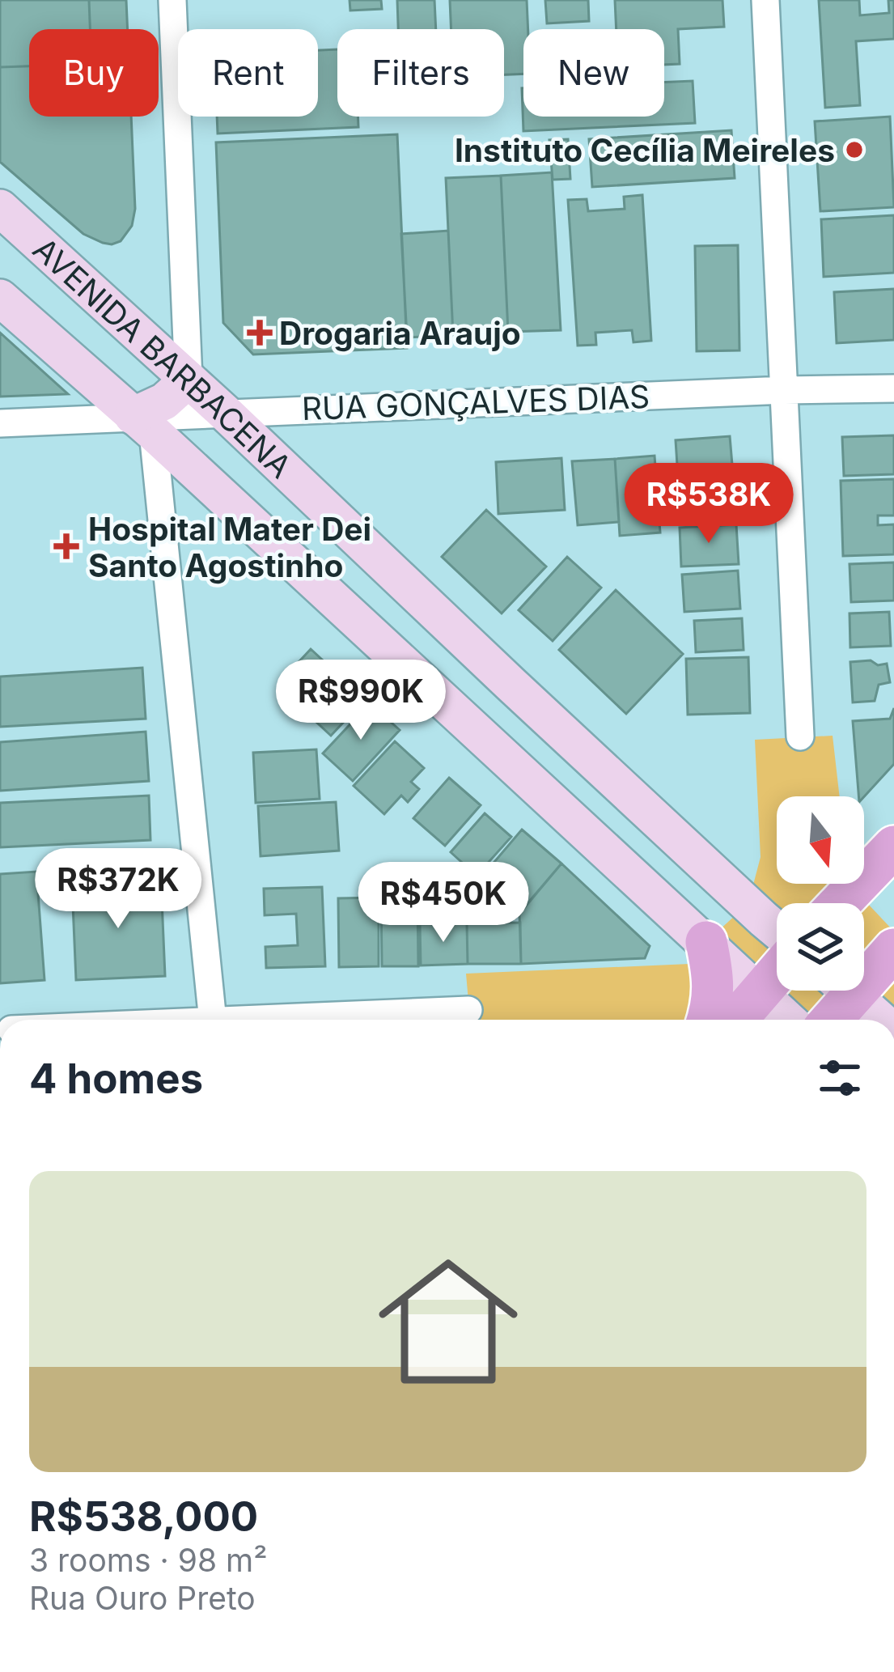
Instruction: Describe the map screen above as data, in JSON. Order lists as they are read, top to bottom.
{
  "streets": {
    "main road": ["AVENIDA BARBACENA"],
    "street": ["RUA GONÇALVES DIAS"]
  },
  "crossings": [
    ["AVENIDA BARBACENA", "RUA GONÇALVES DIAS"]
  ],
  "places": {
    "other": ["Instituto Cecília Meireles"],
    "health": ["Drogaria Araujo", "Hospital Mater Dei Santo Agostinho"]
  },
  "north": "bottom",
  "page": {
    "chip": [
      "Buy",
      "Rent",
      "Filters",
      "New"
    ],
    "price": [
      "R$538K",
      "R$990K",
      "R$372K",
      "R$450K"
    ],
    "heading": "4 homes",
    "list": [
      {
        "name": "R$538,000",
        "note": "3 rooms · 98 m² · Rua Ouro Preto"
      }
    ]
  }
}
